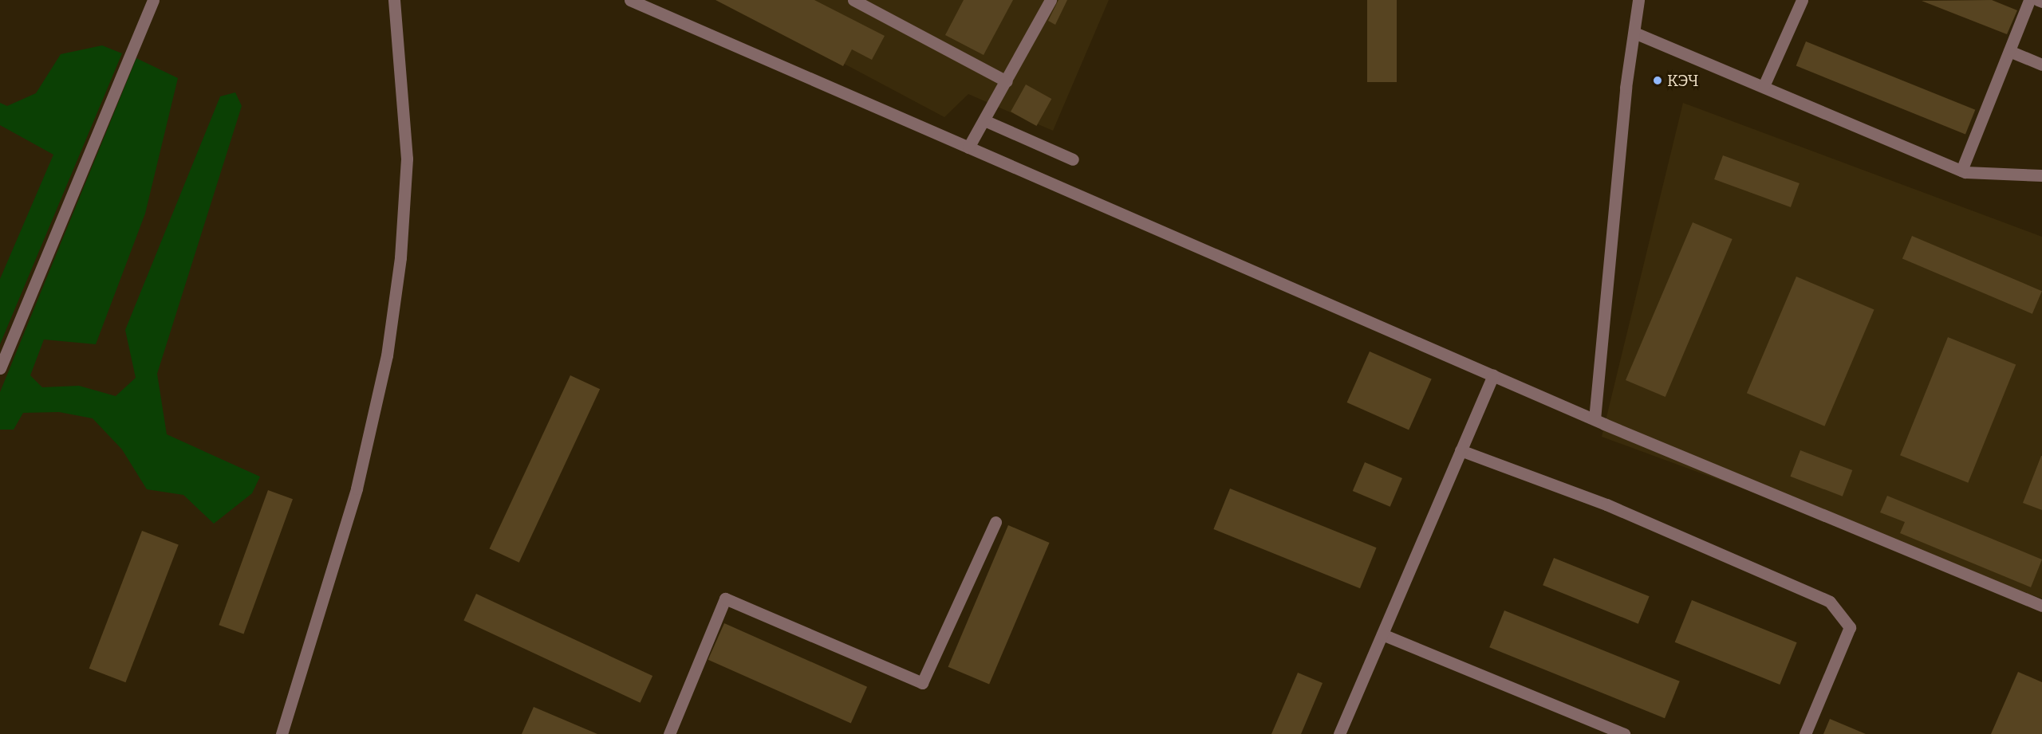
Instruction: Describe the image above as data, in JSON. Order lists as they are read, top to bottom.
{
  "places": ["КЭЧ"]
}
